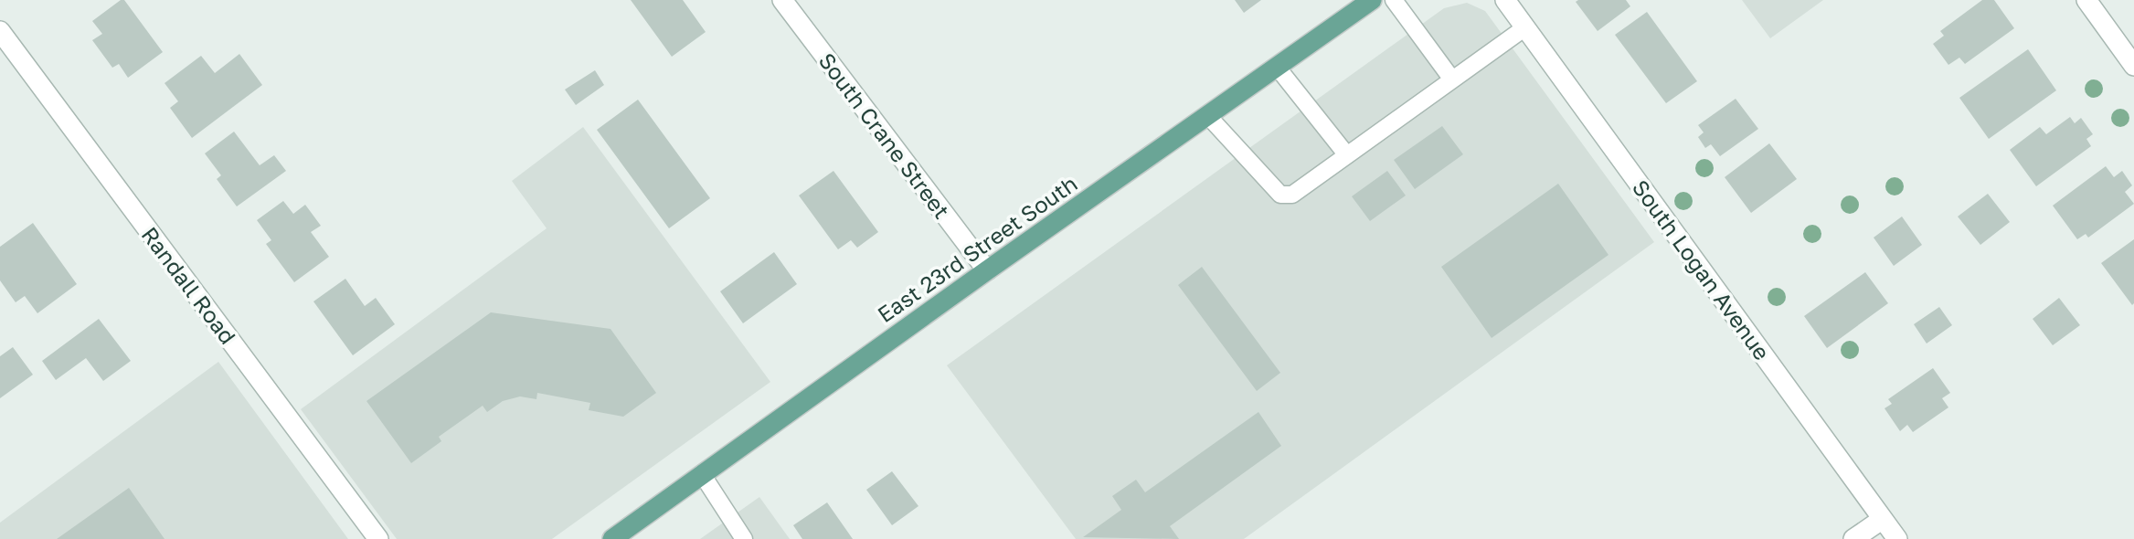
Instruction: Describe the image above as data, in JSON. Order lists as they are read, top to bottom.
{
  "streets": {
    "main road": ["East 23rd Street South"],
    "street": ["South Crane Street", "South Logan Avenue", "Randall Road"]
  },
  "crossings": [
    ["South Crane Street", "East 23rd Street South"]
  ]
}
